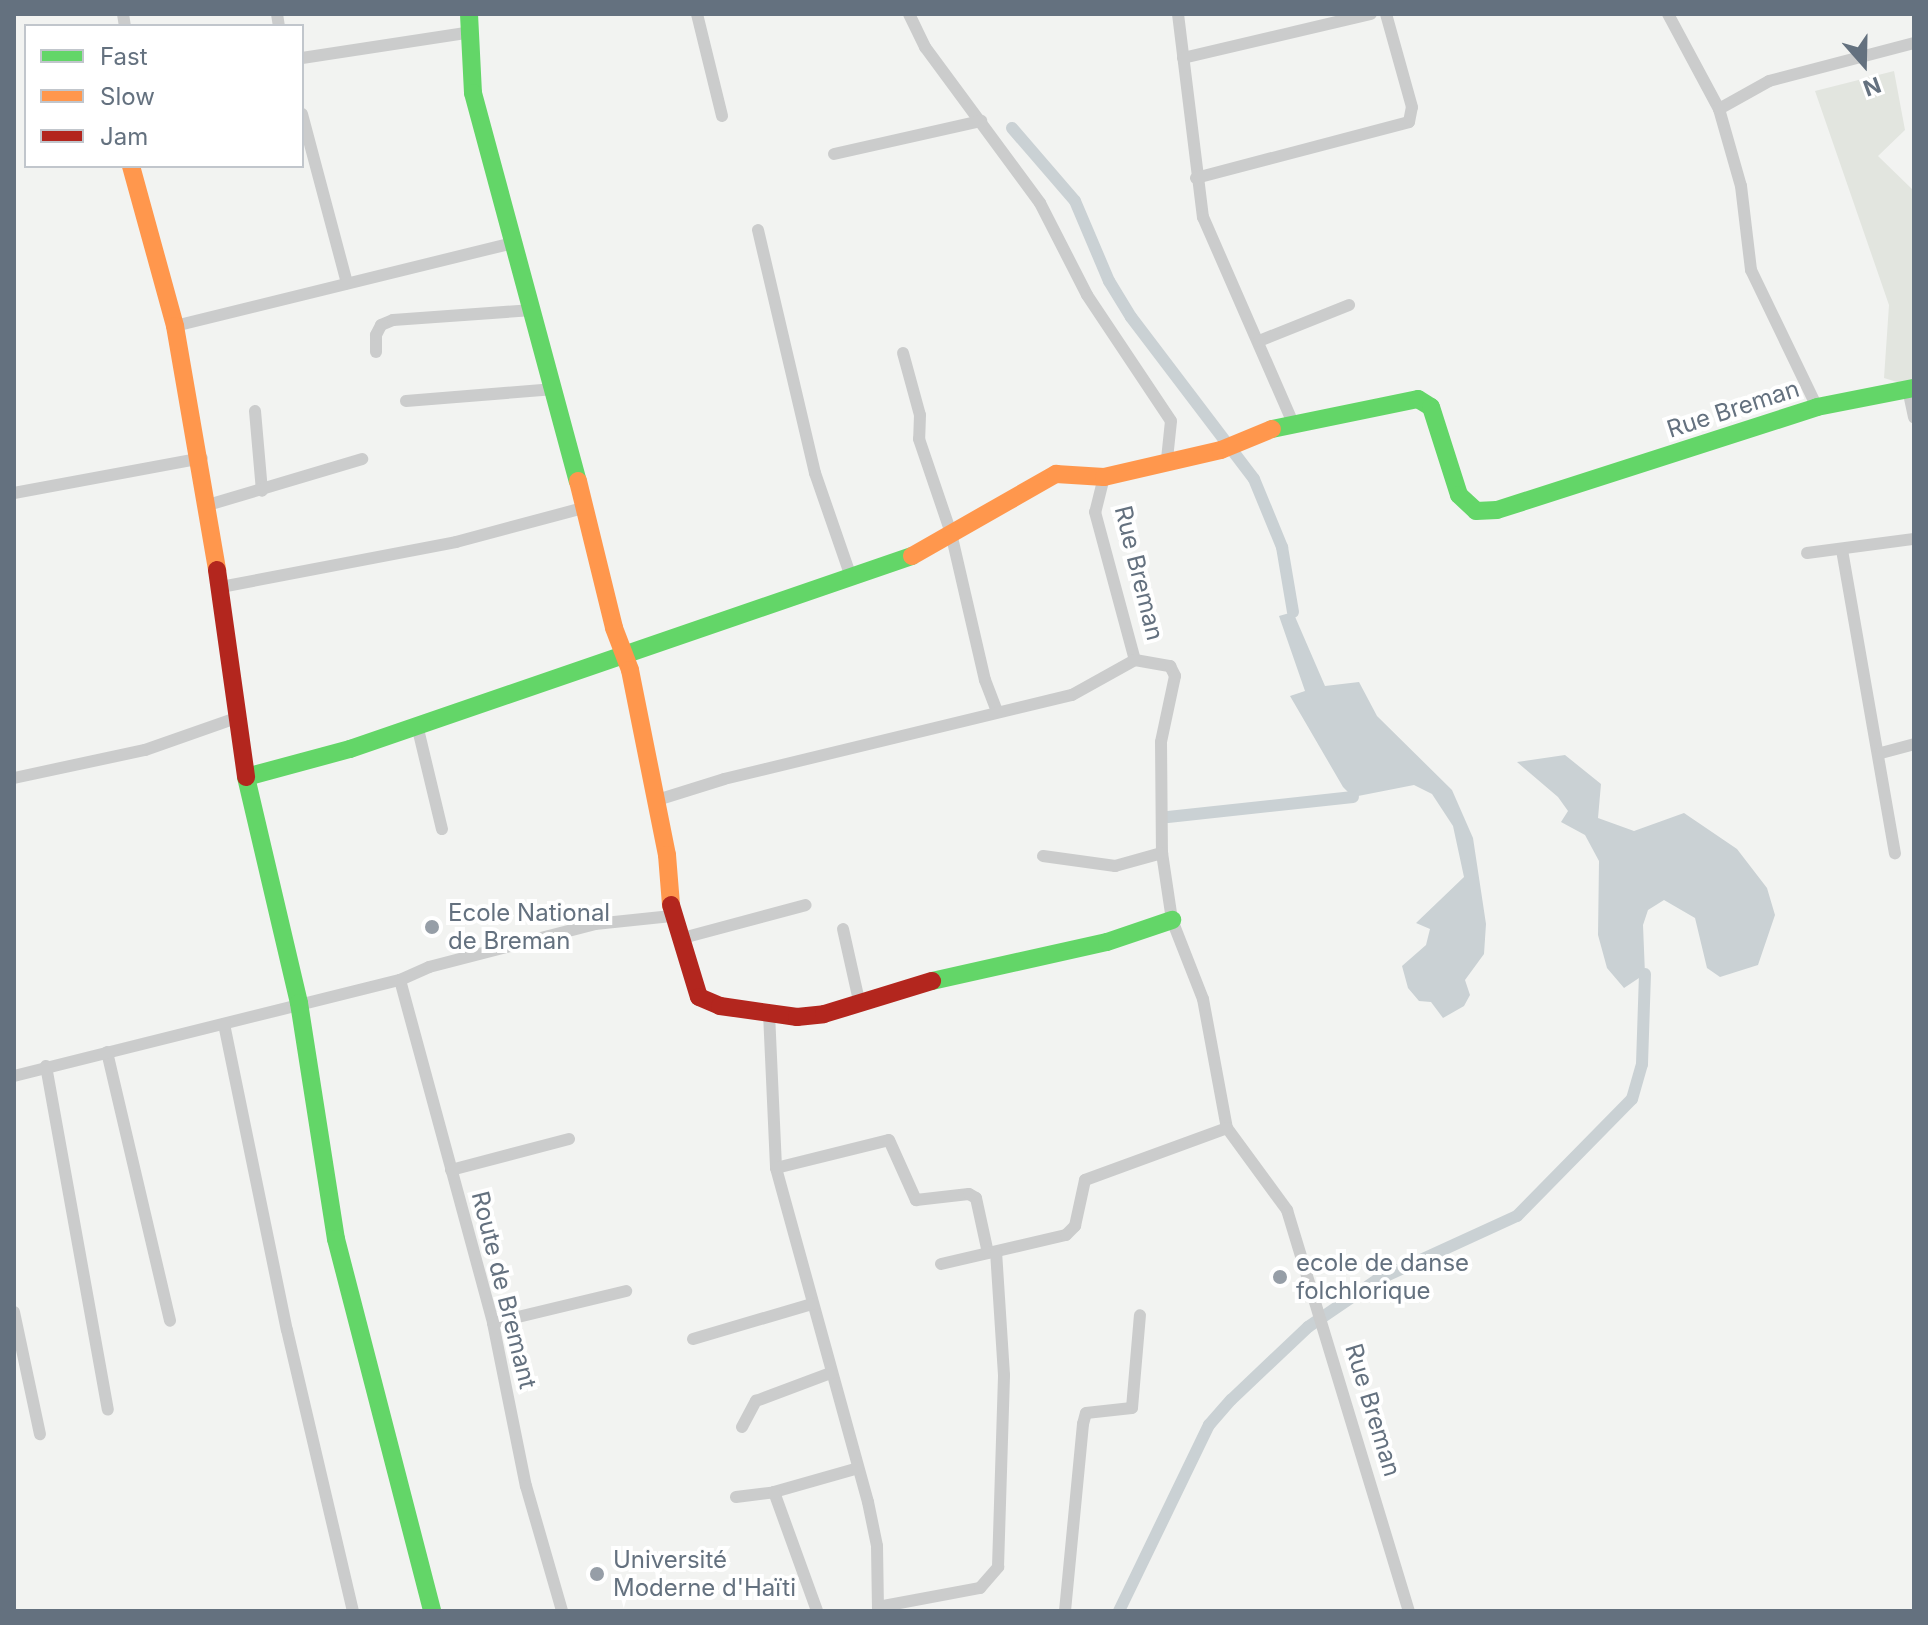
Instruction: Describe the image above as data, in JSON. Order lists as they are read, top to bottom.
{
  "streets": {
    "street": ["Rue Breman", "Route de Bremant"]
  },
  "places": ["Ecole National de Breman", "ecole de danse folchlorique", "Université Moderne d'Haïti"],
  "legend": ["Fast", "Slow", "Jam"],
  "north": "bottom"
}
